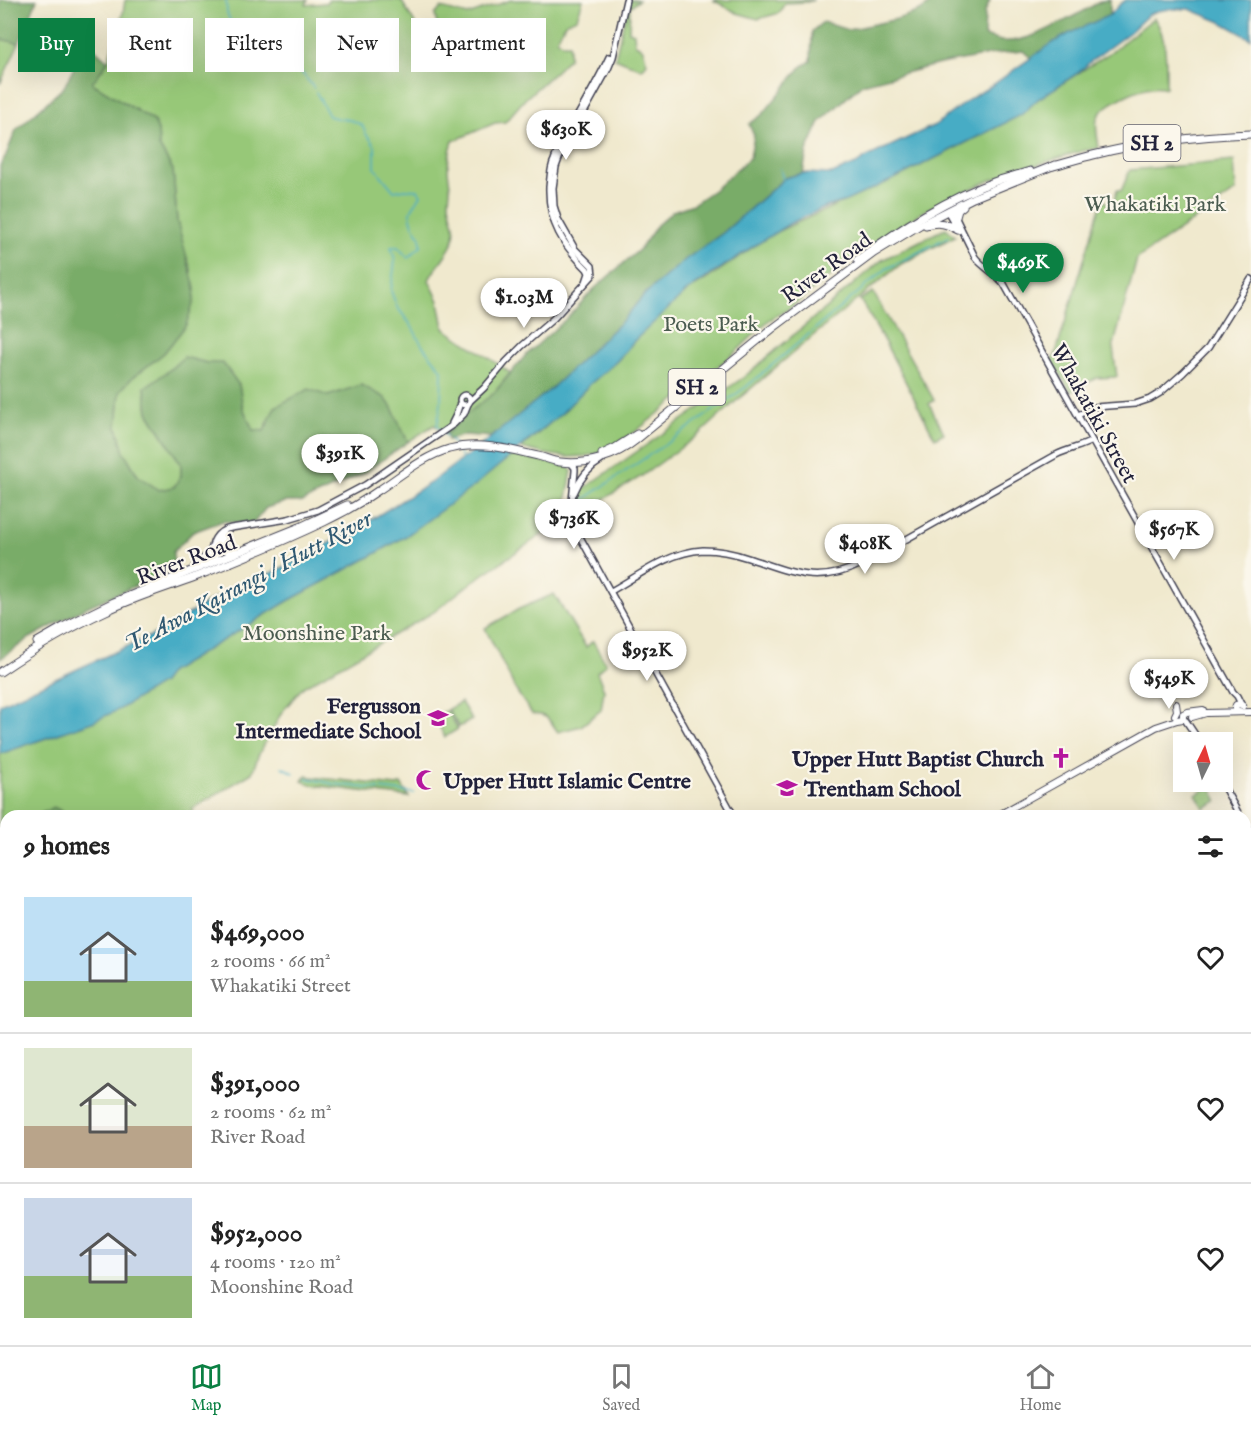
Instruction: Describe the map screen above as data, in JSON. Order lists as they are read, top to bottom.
{
  "streets": {
    "highway": ["SH 2", "River Road"],
    "street": ["Whakatiki Street"]
  },
  "crossings": [
    ["River Road", "Whakatiki Street"]
  ],
  "water": ["Te Awa Kairangi / Hutt River"],
  "parks": ["Whakatiki Park", "Poets Park", "Moonshine Park"],
  "places": {
    "school or university": ["Fergusson Intermediate School", "Trentham School"],
    "church": ["Upper Hutt Baptist Church"],
    "mosque": ["Upper Hutt Islamic Centre"]
  },
  "north": "top",
  "page": {
    "chip": [
      "Buy",
      "Rent",
      "Filters",
      "New",
      "Apartment"
    ],
    "price": [
      "$630K",
      "$469K",
      "$1.03M",
      "$391K",
      "$736K",
      "$567K",
      "$408K",
      "$952K",
      "$549K"
    ],
    "heading": "9 homes",
    "list": [
      {
        "name": "$469,000",
        "note": "2 rooms · 66 m² · Whakatiki Street"
      },
      {
        "name": "$391,000",
        "note": "2 rooms · 62 m² · River Road"
      },
      {
        "name": "$952,000",
        "note": "4 rooms · 120 m² · Moonshine Road"
      }
    ],
    "tabs": ["Map", "Saved", "Home"]
  }
}
